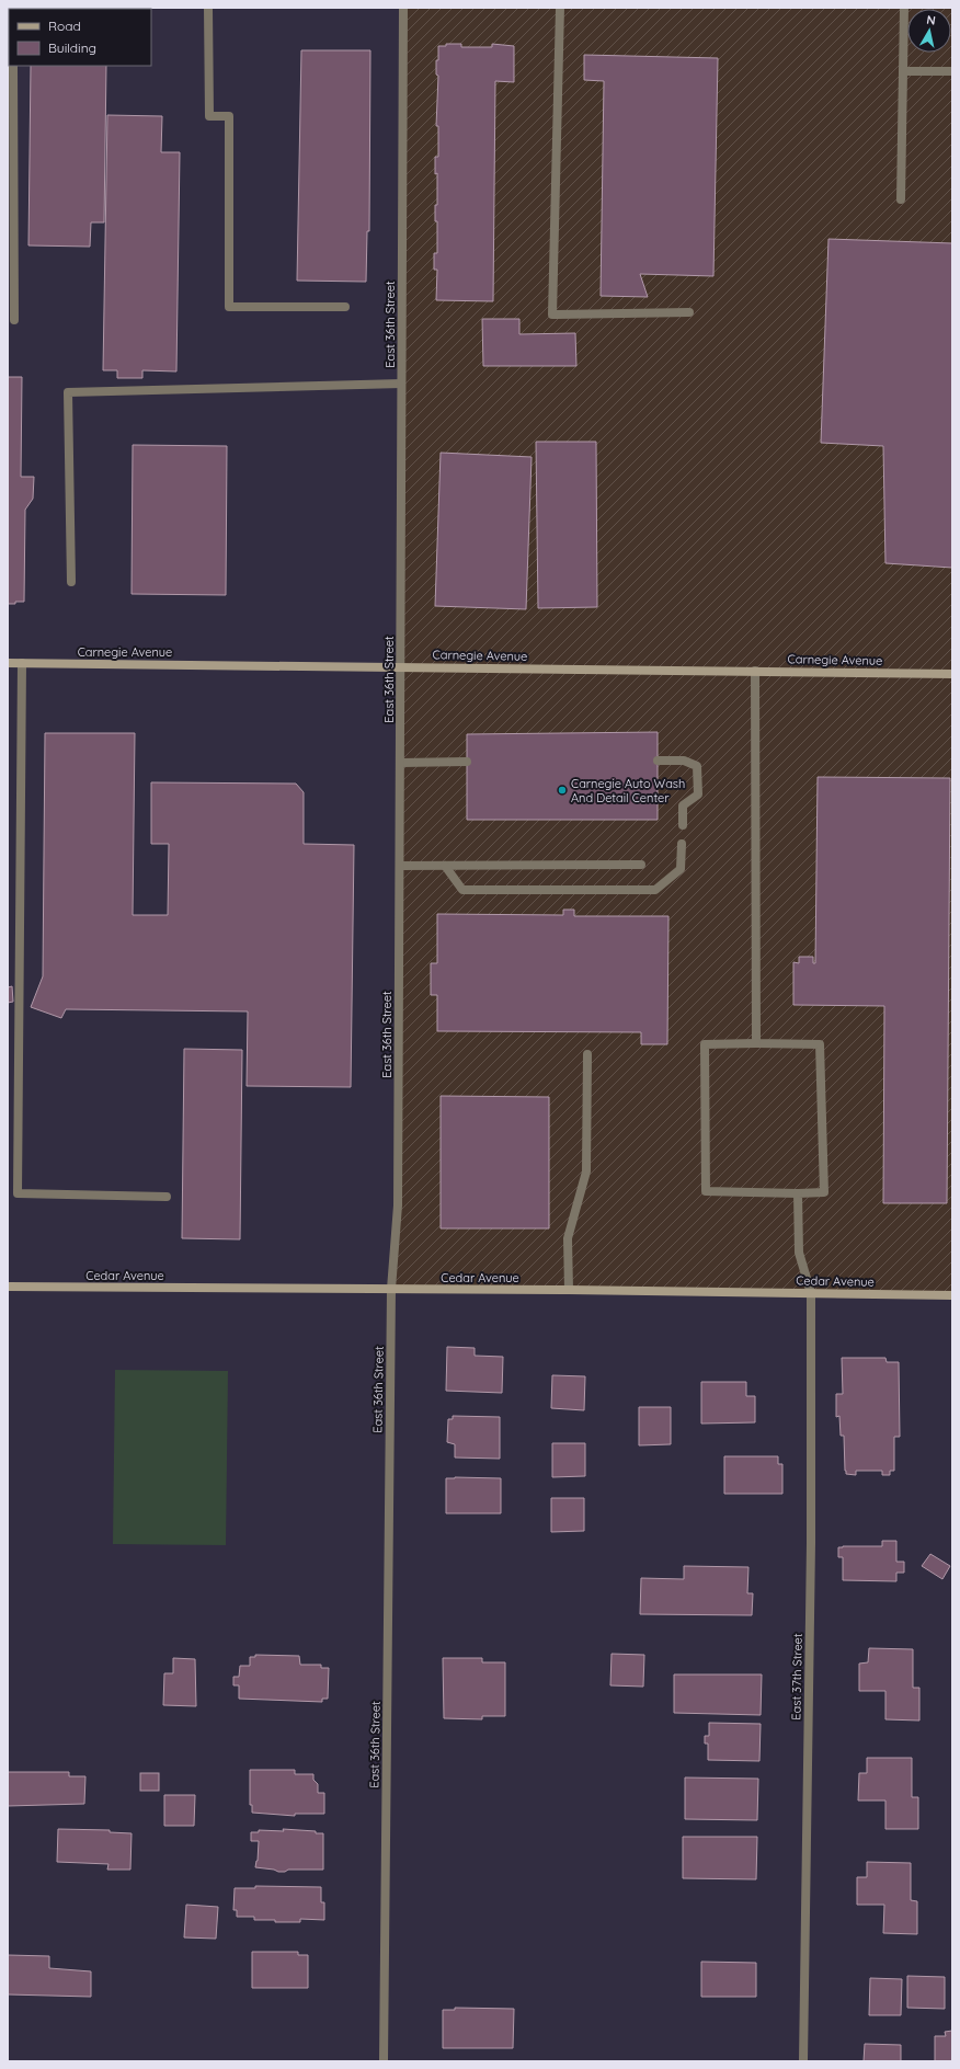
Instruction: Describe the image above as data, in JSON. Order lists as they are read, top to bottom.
{
  "streets": {
    "main road": ["Carnegie Avenue", "Cedar Avenue"],
    "street": ["East 36th Street", "East 37th Street"]
  },
  "crossings": [
    ["East 36th Street", "Carnegie Avenue"],
    ["East 36th Street", "Cedar Avenue"],
    ["Cedar Avenue", "East 37th Street"]
  ],
  "places": ["Carnegie Auto Wash And Detail Center"],
  "legend": ["Road", "Building"],
  "north": "top"
}
